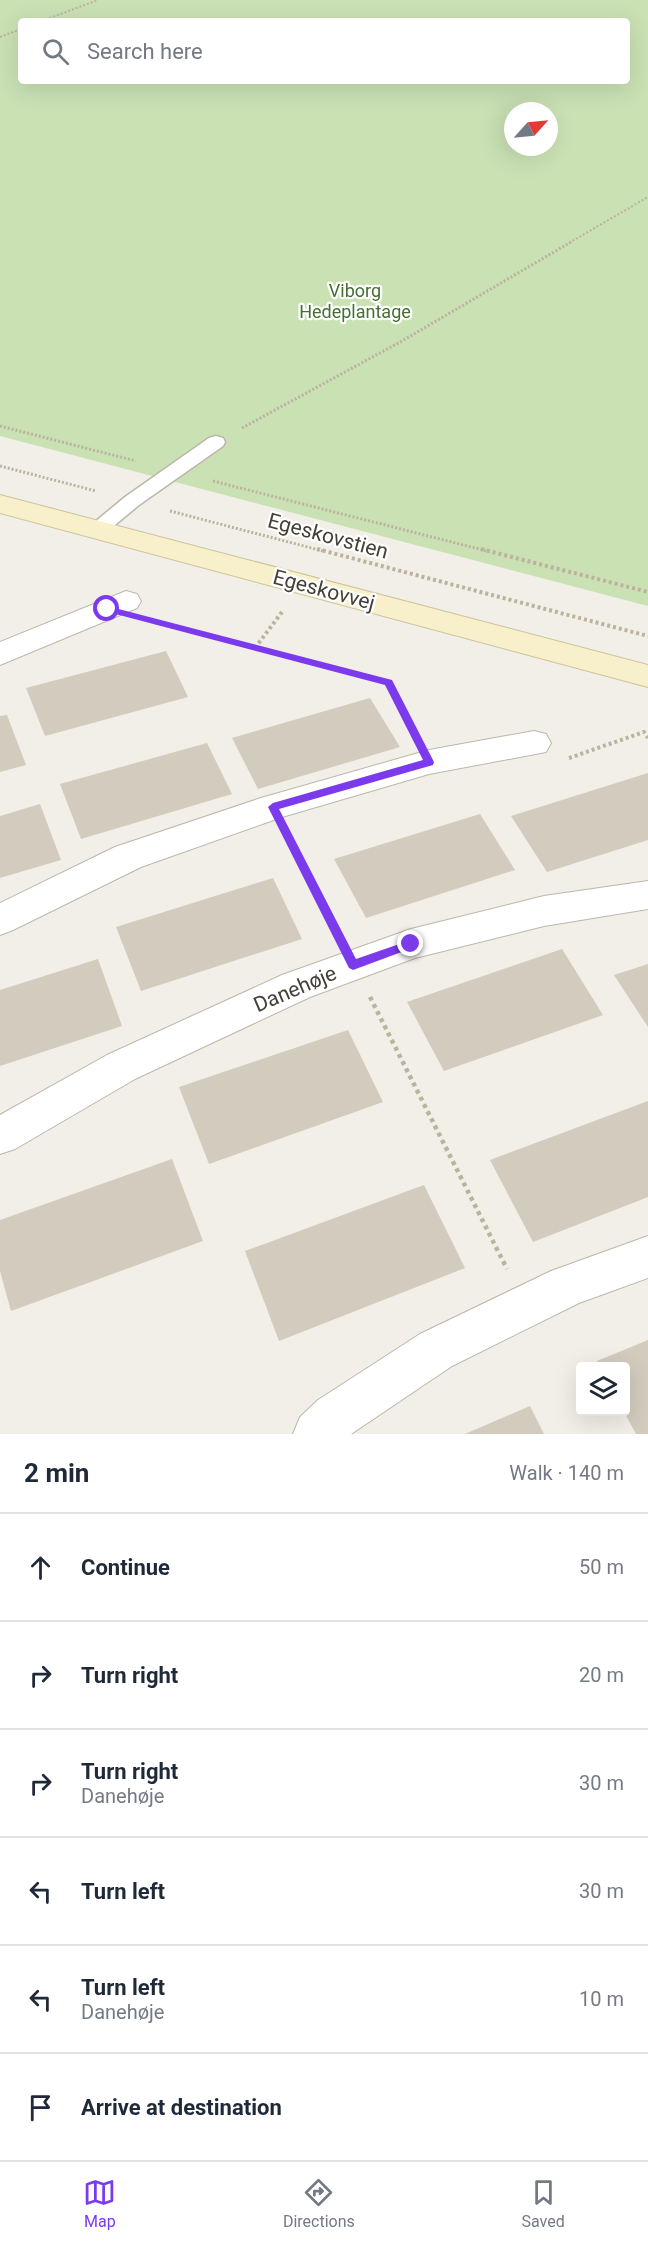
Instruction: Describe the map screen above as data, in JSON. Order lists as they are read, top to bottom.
{
  "streets": {
    "street": ["Egeskovvej", "Danehøje"],
    "path": ["Egeskovstien"]
  },
  "parks": ["Viborg Hedeplantage"],
  "north": "top right",
  "page": {
    "search": "Search here",
    "heading": ["2 min", "Walk · 140 m"],
    "list": [
      ["Continue", "50 m"],
      ["Turn right", "20 m"],
      ["Turn right", "Danehøje", "30 m"],
      ["Turn left", "30 m"],
      ["Turn left", "Danehøje", "10 m"],
      "Arrive at destination"
    ],
    "nav": ["Map", "Directions", "Saved"]
  }
}
